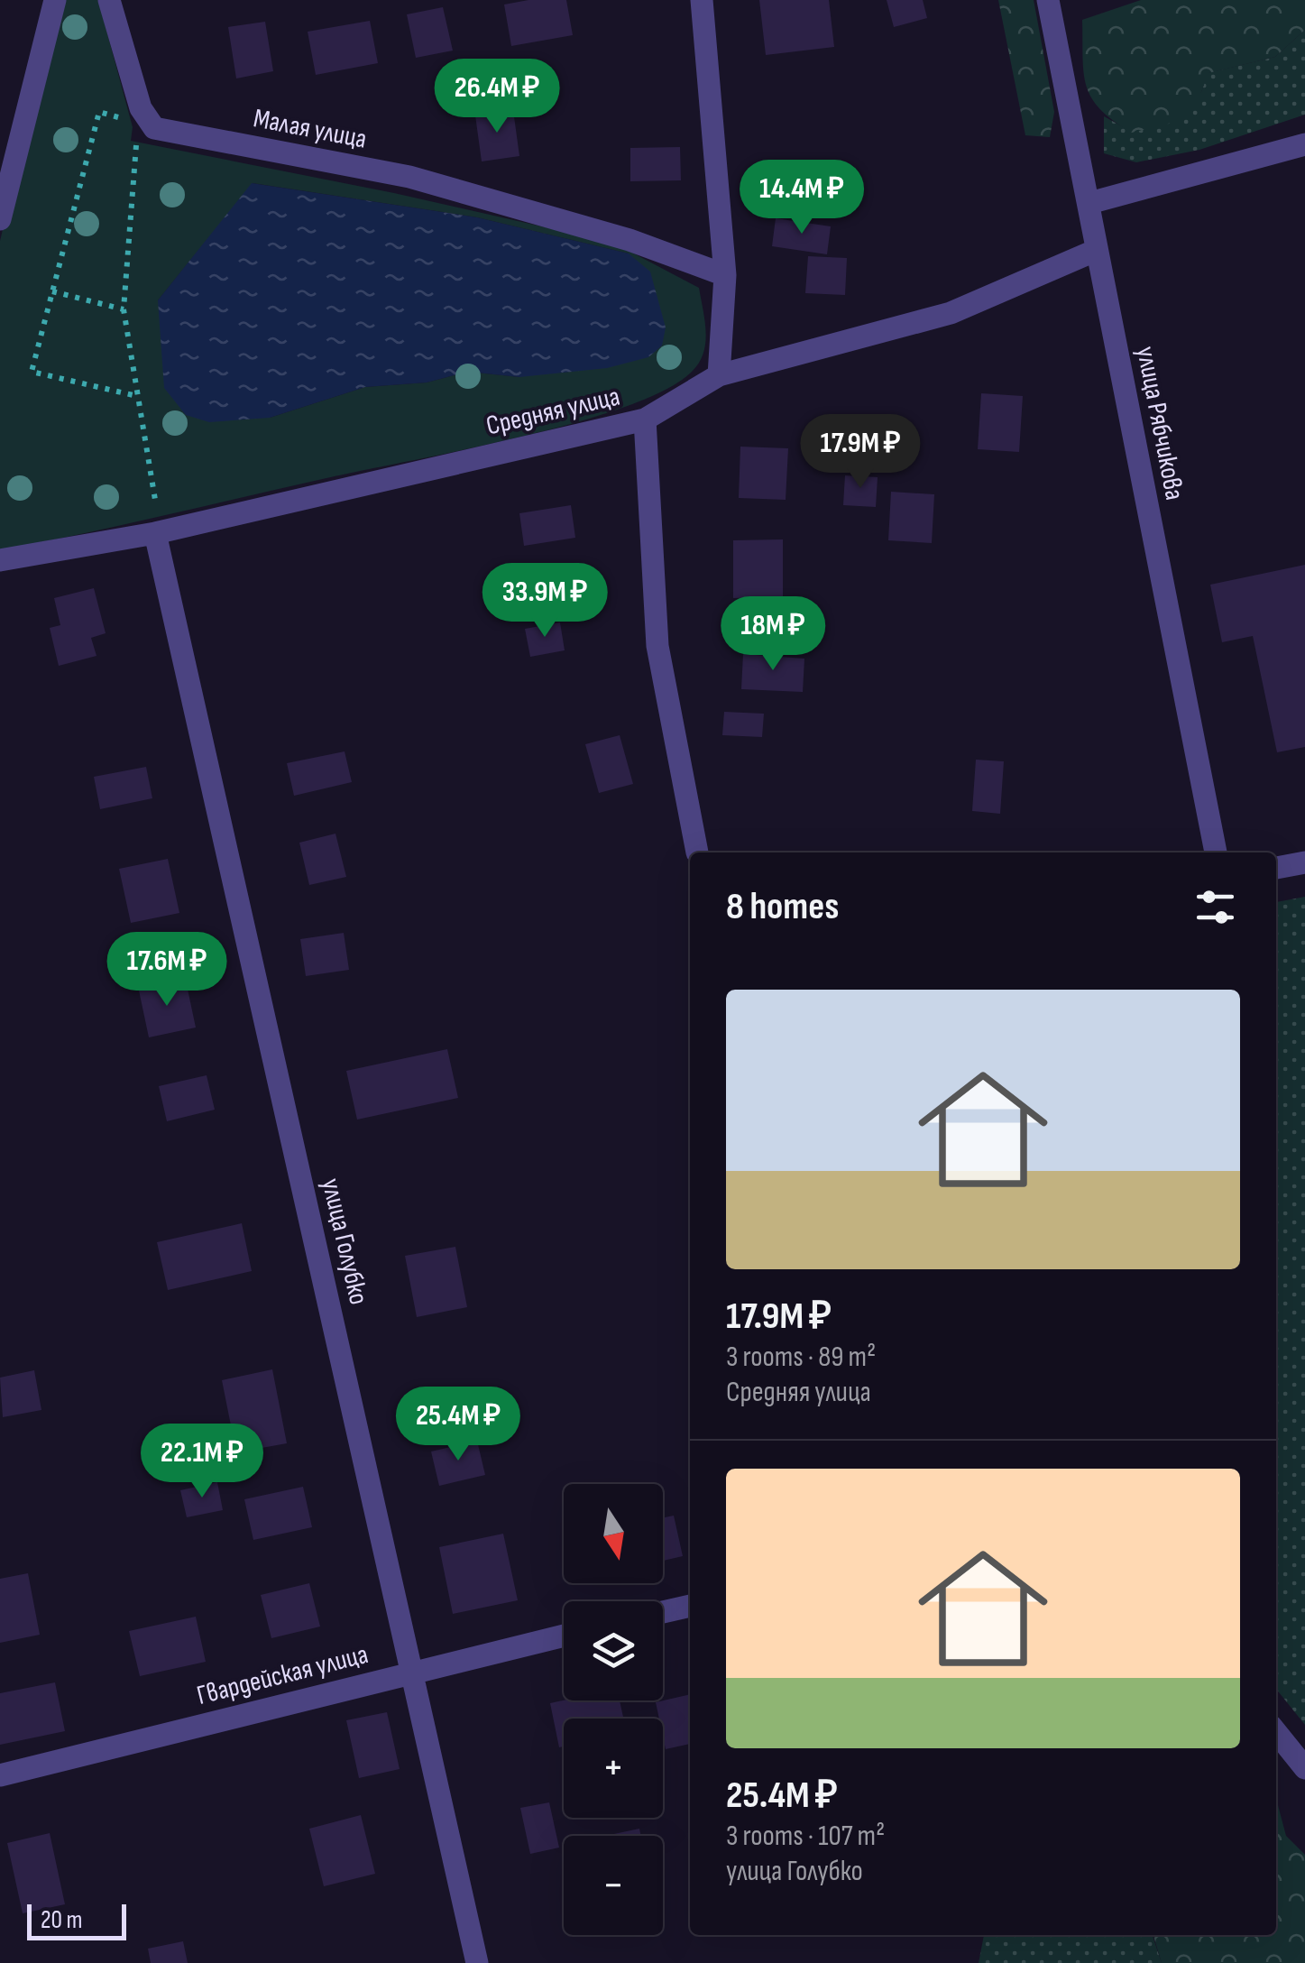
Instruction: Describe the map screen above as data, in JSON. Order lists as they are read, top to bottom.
{
  "streets": {
    "street": [
      "Малая улица",
      "Средняя улица",
      "улица Рябчикова",
      "улица Голубко",
      "Гвардейская улица"
    ]
  },
  "crossings": [
    ["Средняя улица", "улица Рябчикова"],
    ["Средняя улица", "улица Голубко"],
    ["улица Голубко", "Гвардейская улица"]
  ],
  "scale_bar": "20 m",
  "north": "bottom",
  "page": {
    "price": [
      "26.4M ₽",
      "14.4M ₽",
      "17.9M ₽",
      "33.9M ₽",
      "18M ₽",
      "17.6M ₽",
      "25.4M ₽",
      "22.1M ₽"
    ],
    "heading": "8 homes",
    "list": [
      {
        "name": "17.9M ₽",
        "note": "3 rooms · 89 m² · Средняя улица"
      },
      {
        "name": "25.4M ₽",
        "note": "3 rooms · 107 m² · улица Голубко"
      }
    ],
    "map_buttons": ["+", "−"],
    "scale": "20 m"
  }
}
